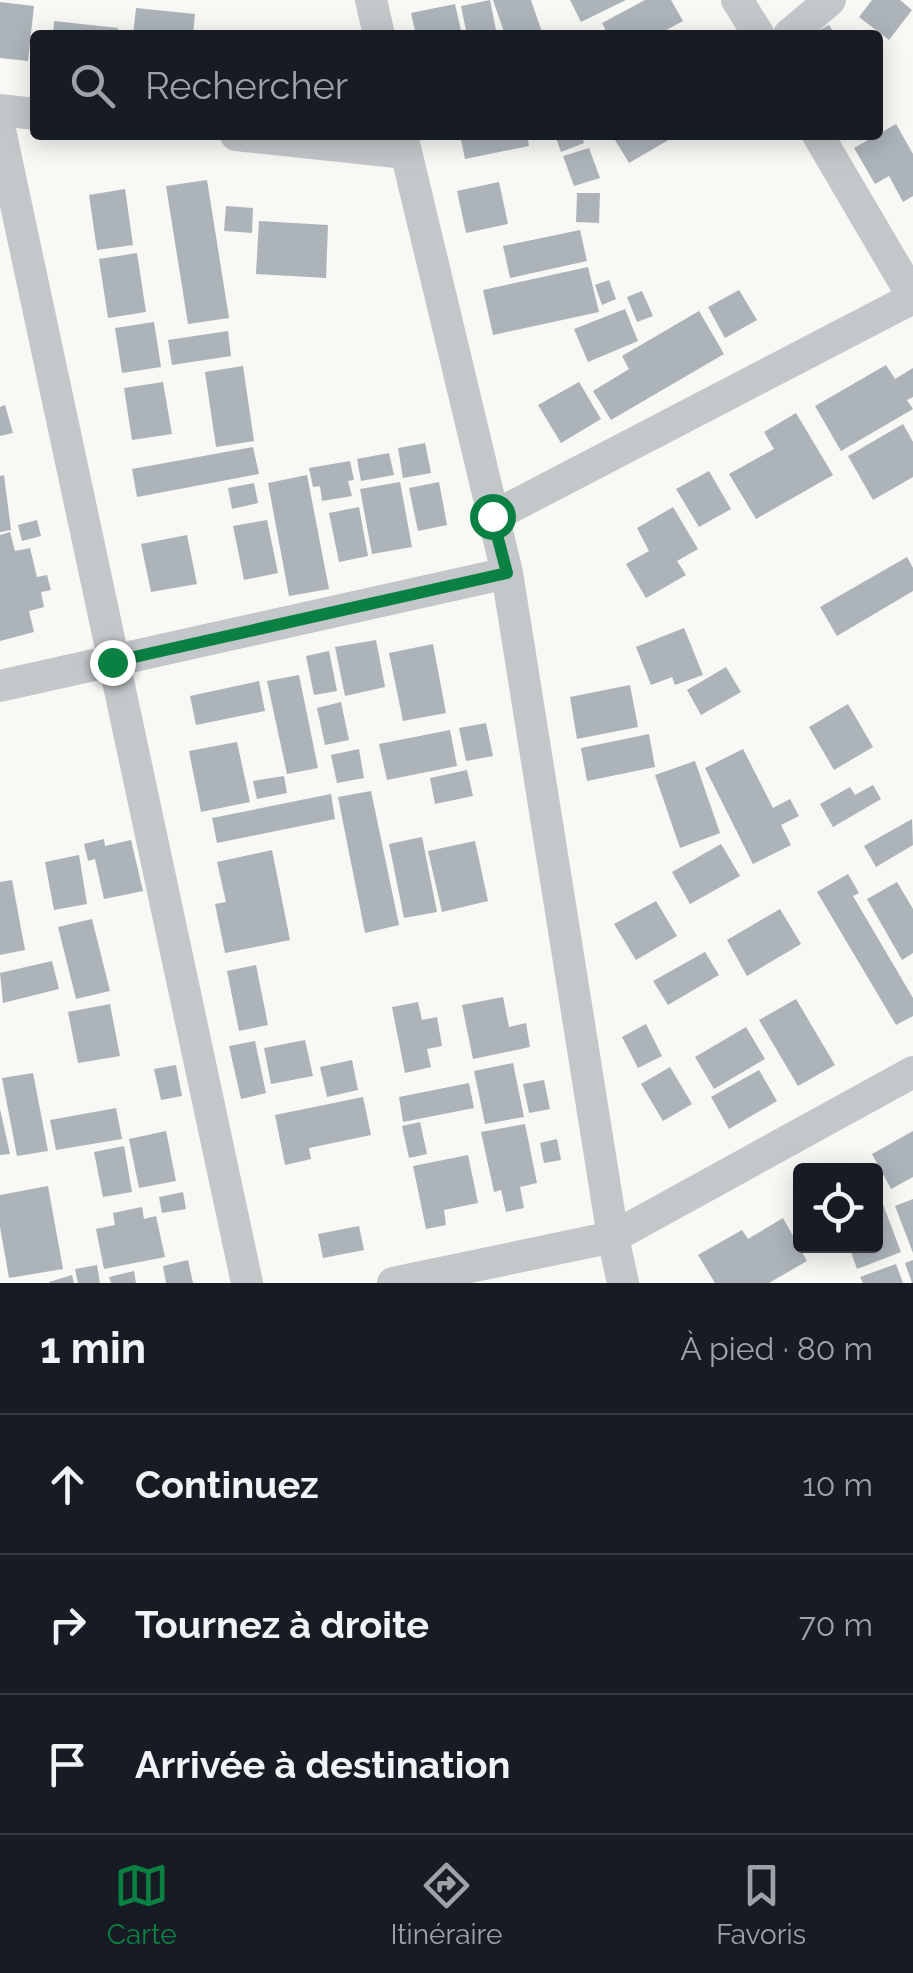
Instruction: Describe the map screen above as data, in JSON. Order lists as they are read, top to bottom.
{
  "page": {
    "search": "Rechercher",
    "heading": ["1 min", "À pied · 80 m"],
    "list": [
      ["Continuez", "10 m"],
      ["Tournez à droite", "70 m"],
      "Arrivée à destination"
    ],
    "nav": ["Carte", "Itinéraire", "Favoris"]
  }
}
